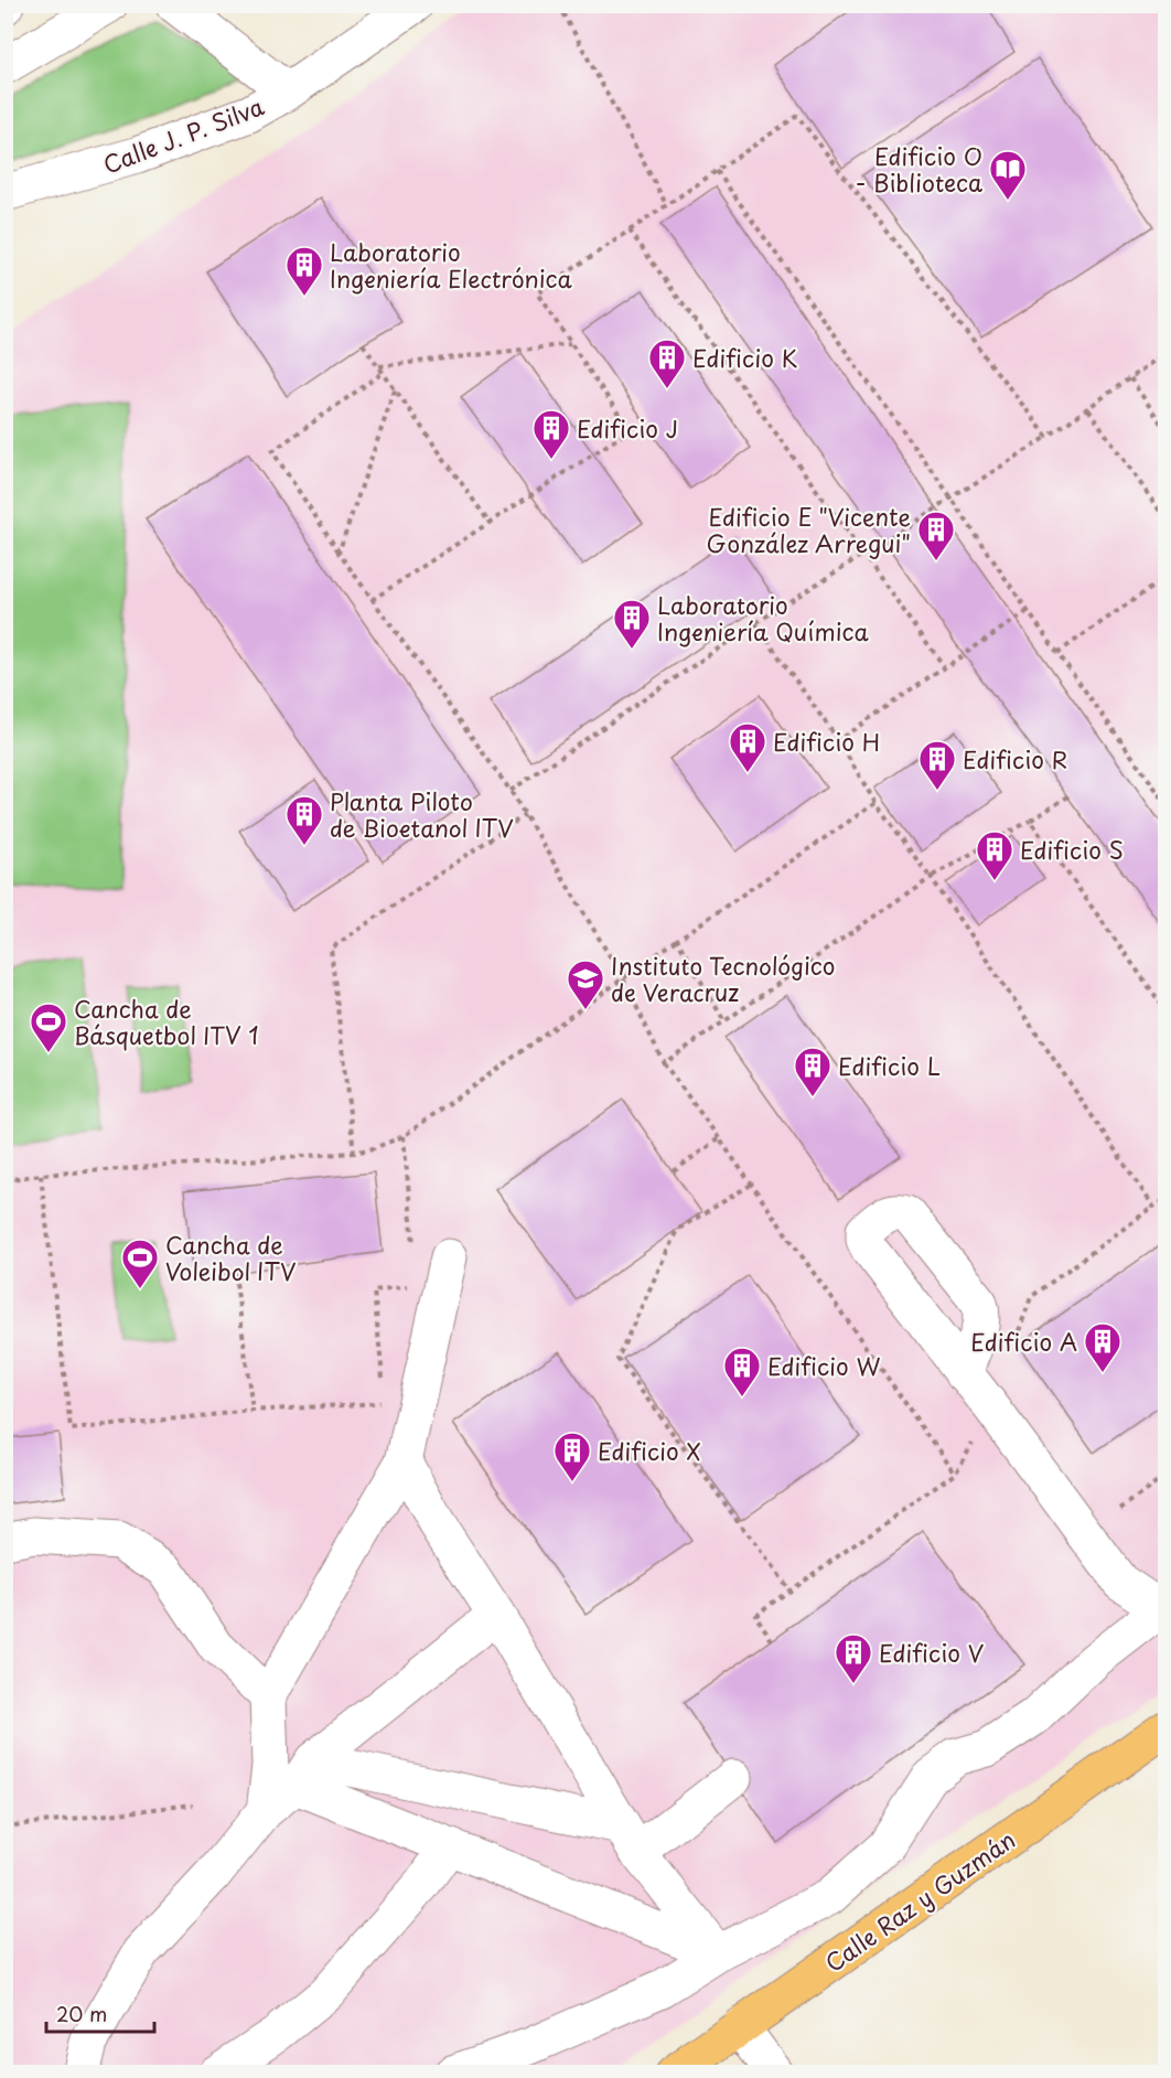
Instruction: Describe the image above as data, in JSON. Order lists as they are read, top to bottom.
{
  "streets": {
    "main road": ["Calle Raz y Guzmán"],
    "street": ["Calle J. P. Silva"]
  },
  "places": {
    "library": ["Edificio O - Biblioteca"],
    "building": [
      "Laboratorio Ingeniería Electrónica",
      "Edificio K",
      "Edificio J",
      "Edificio E \"Vicente González Arregui\"",
      "Laboratorio Ingeniería Química",
      "Edificio H",
      "Edificio R",
      "Planta Piloto de Bioetanol ITV",
      "Edificio S",
      "Edificio L",
      "Edificio A",
      "Edificio W",
      "Edificio X",
      "Edificio V"
    ],
    "school or university": ["Instituto Tecnológico de Veracruz"],
    "sports": ["Cancha de Básquetbol ITV 1", "Cancha de Voleibol ITV"]
  },
  "scale_bar": "20 m"
}
